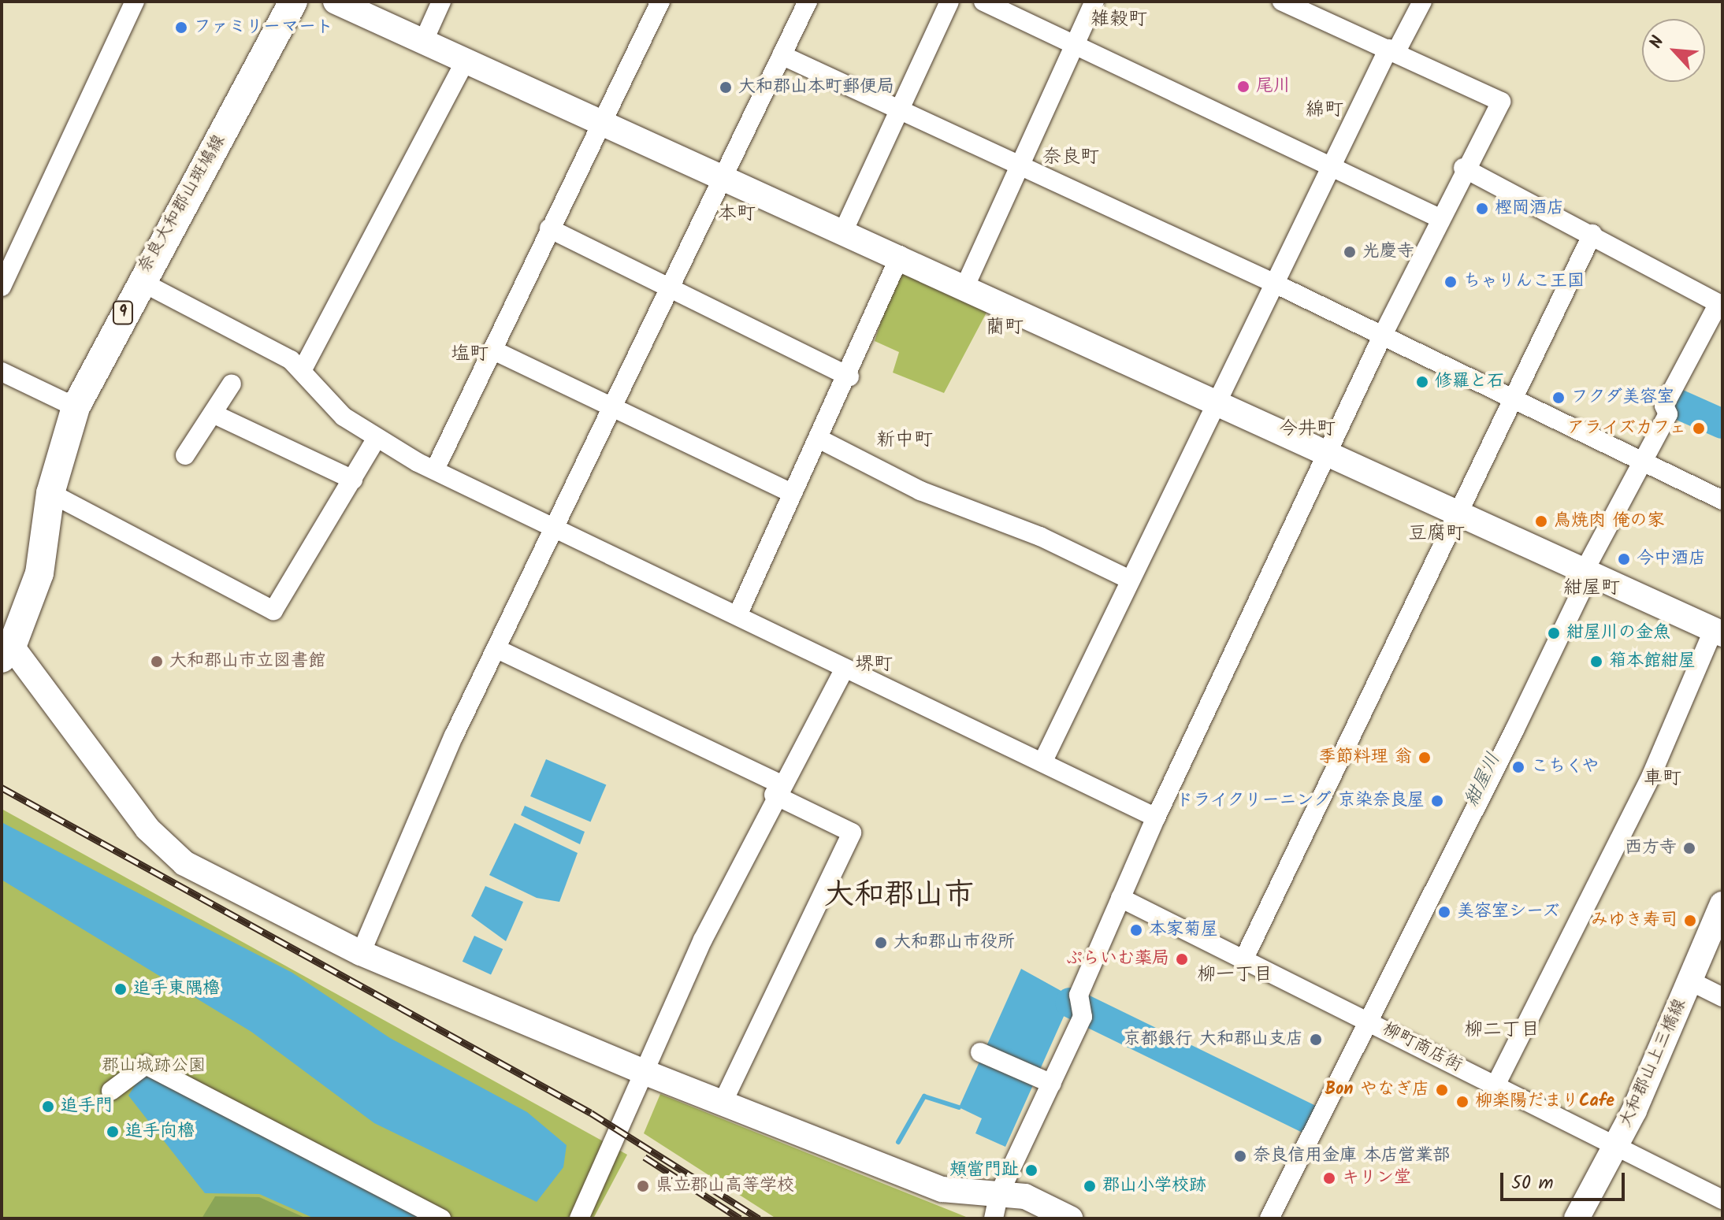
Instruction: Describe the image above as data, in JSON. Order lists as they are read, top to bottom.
{
  "streets": {
    "main road": ["奈良大和郡山斑鳩線", "9"],
    "street": ["柳町商店街", "大和郡山上三橋線"]
  },
  "crossings": [
    ["柳町商店街", "大和郡山上三橋線"]
  ],
  "districts": [
    "雑穀町",
    "綿町",
    "奈良町",
    "本町",
    "藺町",
    "塩町",
    "今井町",
    "新中町",
    "豆腐町",
    "紺屋町",
    "堺町",
    "車町",
    "大和郡山市",
    "柳一丁目",
    "柳二丁目"
  ],
  "water": ["紺屋川"],
  "parks": ["郡山城跡公園"],
  "places": [
    "ファミリーマート",
    "尾川",
    "大和郡山本町郵便局",
    "樫岡酒店",
    "光慶寺",
    "ちゃりんこ王国",
    "修羅と石",
    "フクダ美容室",
    "アライズカフェ",
    "鳥焼肉 俺の家",
    "今中酒店",
    "紺屋川の金魚",
    "大和郡山市立図書館",
    "箱本館紺屋",
    "季節料理 翁",
    "こちくや",
    "ドライクリーニング 京染奈良屋",
    "西方寺",
    "美容室シーズ",
    "みゆき寿司",
    "本家菊屋",
    "大和郡山市役所",
    "ぷらいむ薬局",
    "追手東隅櫓",
    "京都銀行 大和郡山支店",
    "Bon やなぎ店",
    "柳楽陽だまりCafe",
    "追手門",
    "追手向櫓",
    "奈良信用金庫 本店営業部",
    "頬當門趾",
    "キリン堂",
    "県立郡山高等学校",
    "郡山小学校跡"
  ],
  "scale_bar": "50 m",
  "north": "top left"
}
